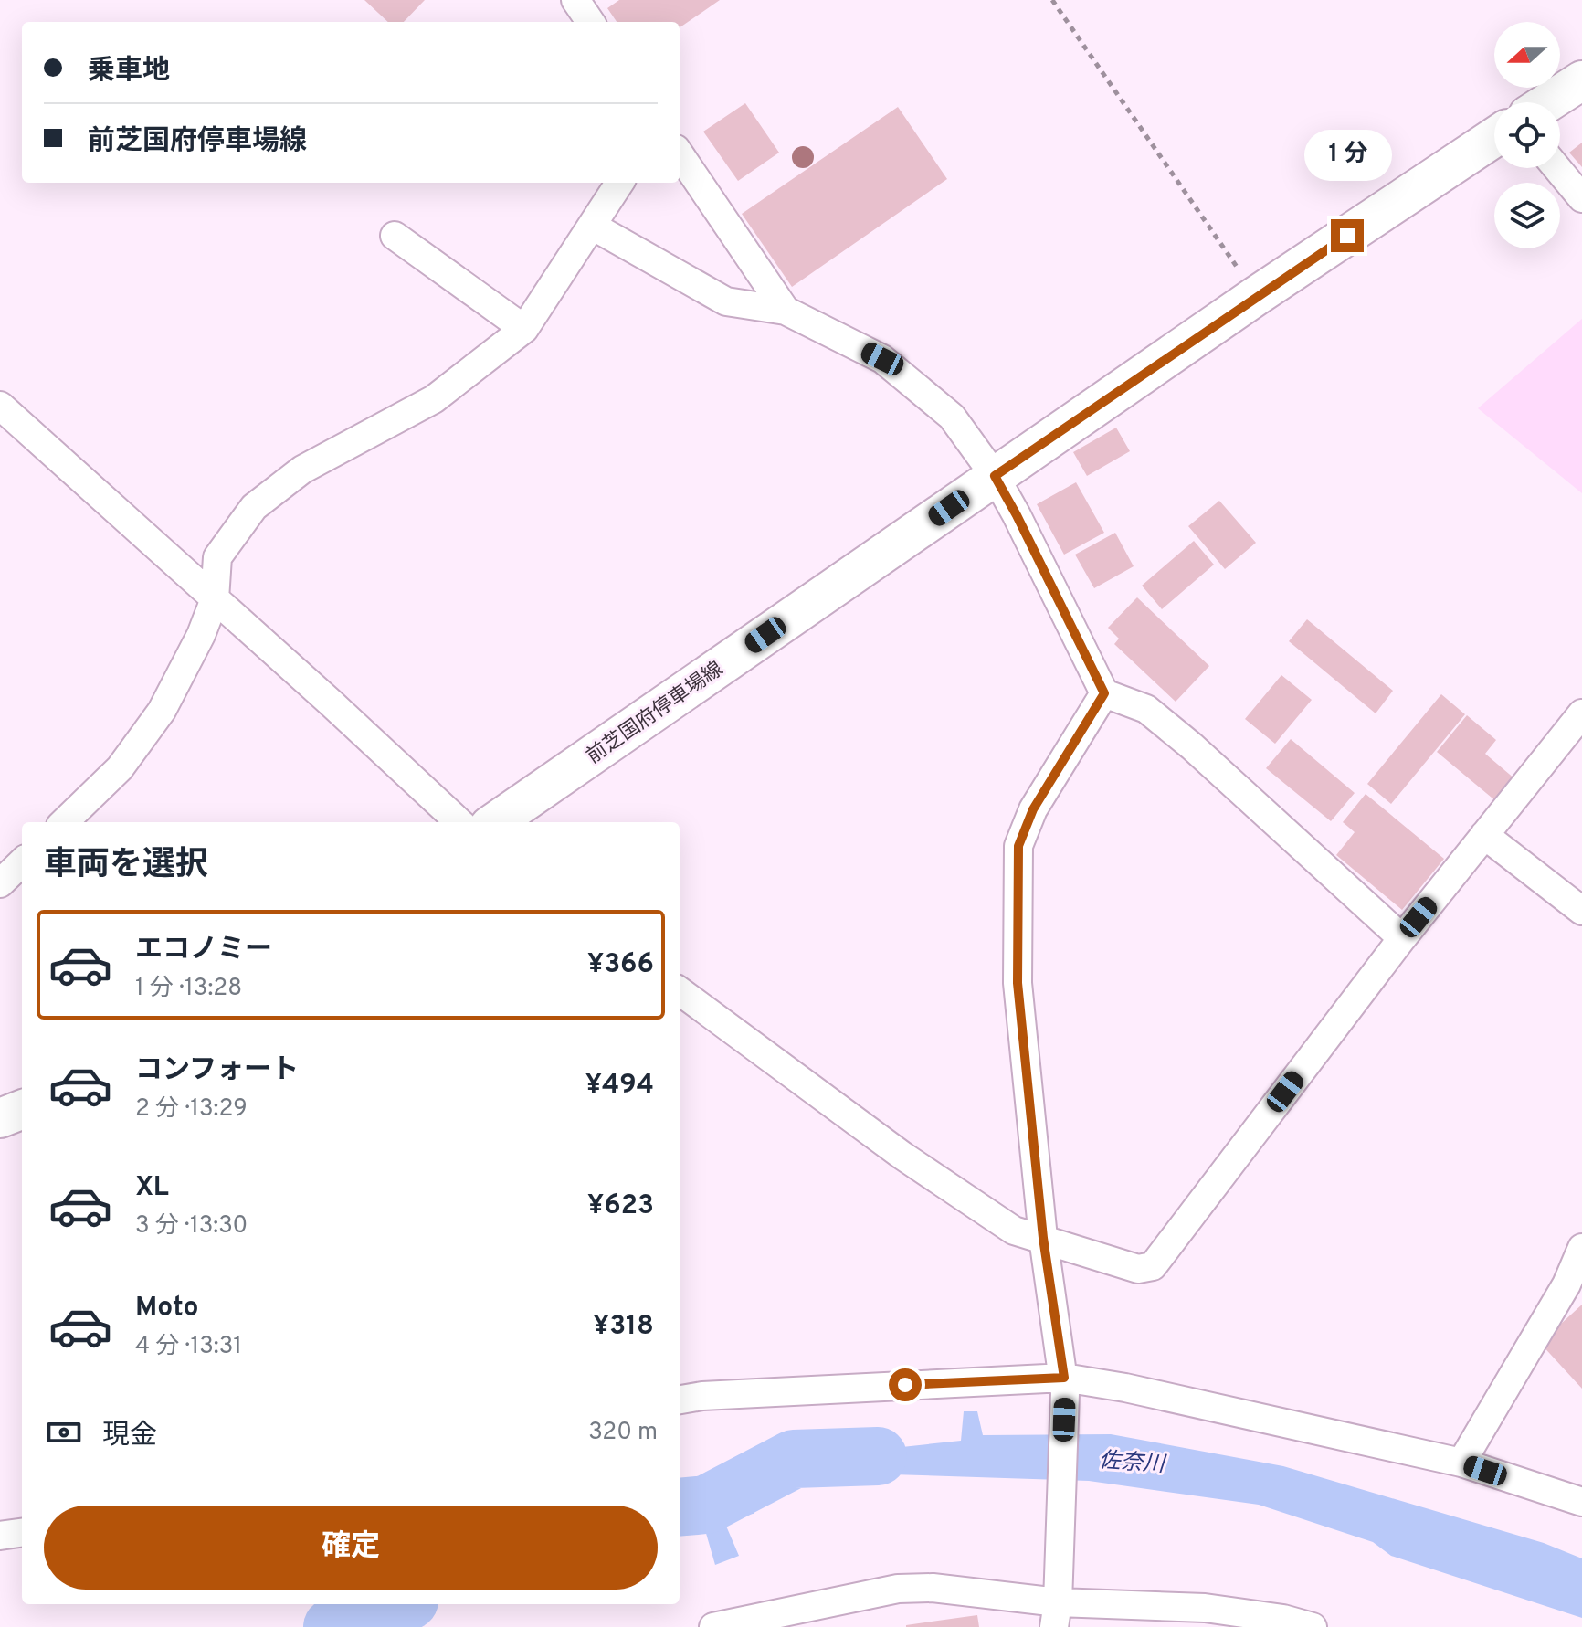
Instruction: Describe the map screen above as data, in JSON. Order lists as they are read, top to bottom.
{
  "streets": {
    "main road": ["前芝国府停車場線"]
  },
  "water": ["佐奈川"],
  "north": "left",
  "page": {
    "banner": ["乗車地", "前芝国府停車場線"],
    "bubble": "1 分",
    "heading": "車両を選択",
    "list": [
      {
        "name": "エコノミー",
        "note": "1 分 · 13:28",
        "value": "¥366"
      },
      {
        "name": "コンフォート",
        "note": "2 分 · 13:29",
        "value": "¥494"
      },
      {
        "name": "XL",
        "note": "3 分 · 13:30",
        "value": "¥623"
      },
      {
        "name": "Moto",
        "note": "4 分 · 13:31",
        "value": "¥318"
      }
    ],
    "pay": ["現金", "320 m"],
    "buttons": "確定"
  }
}
